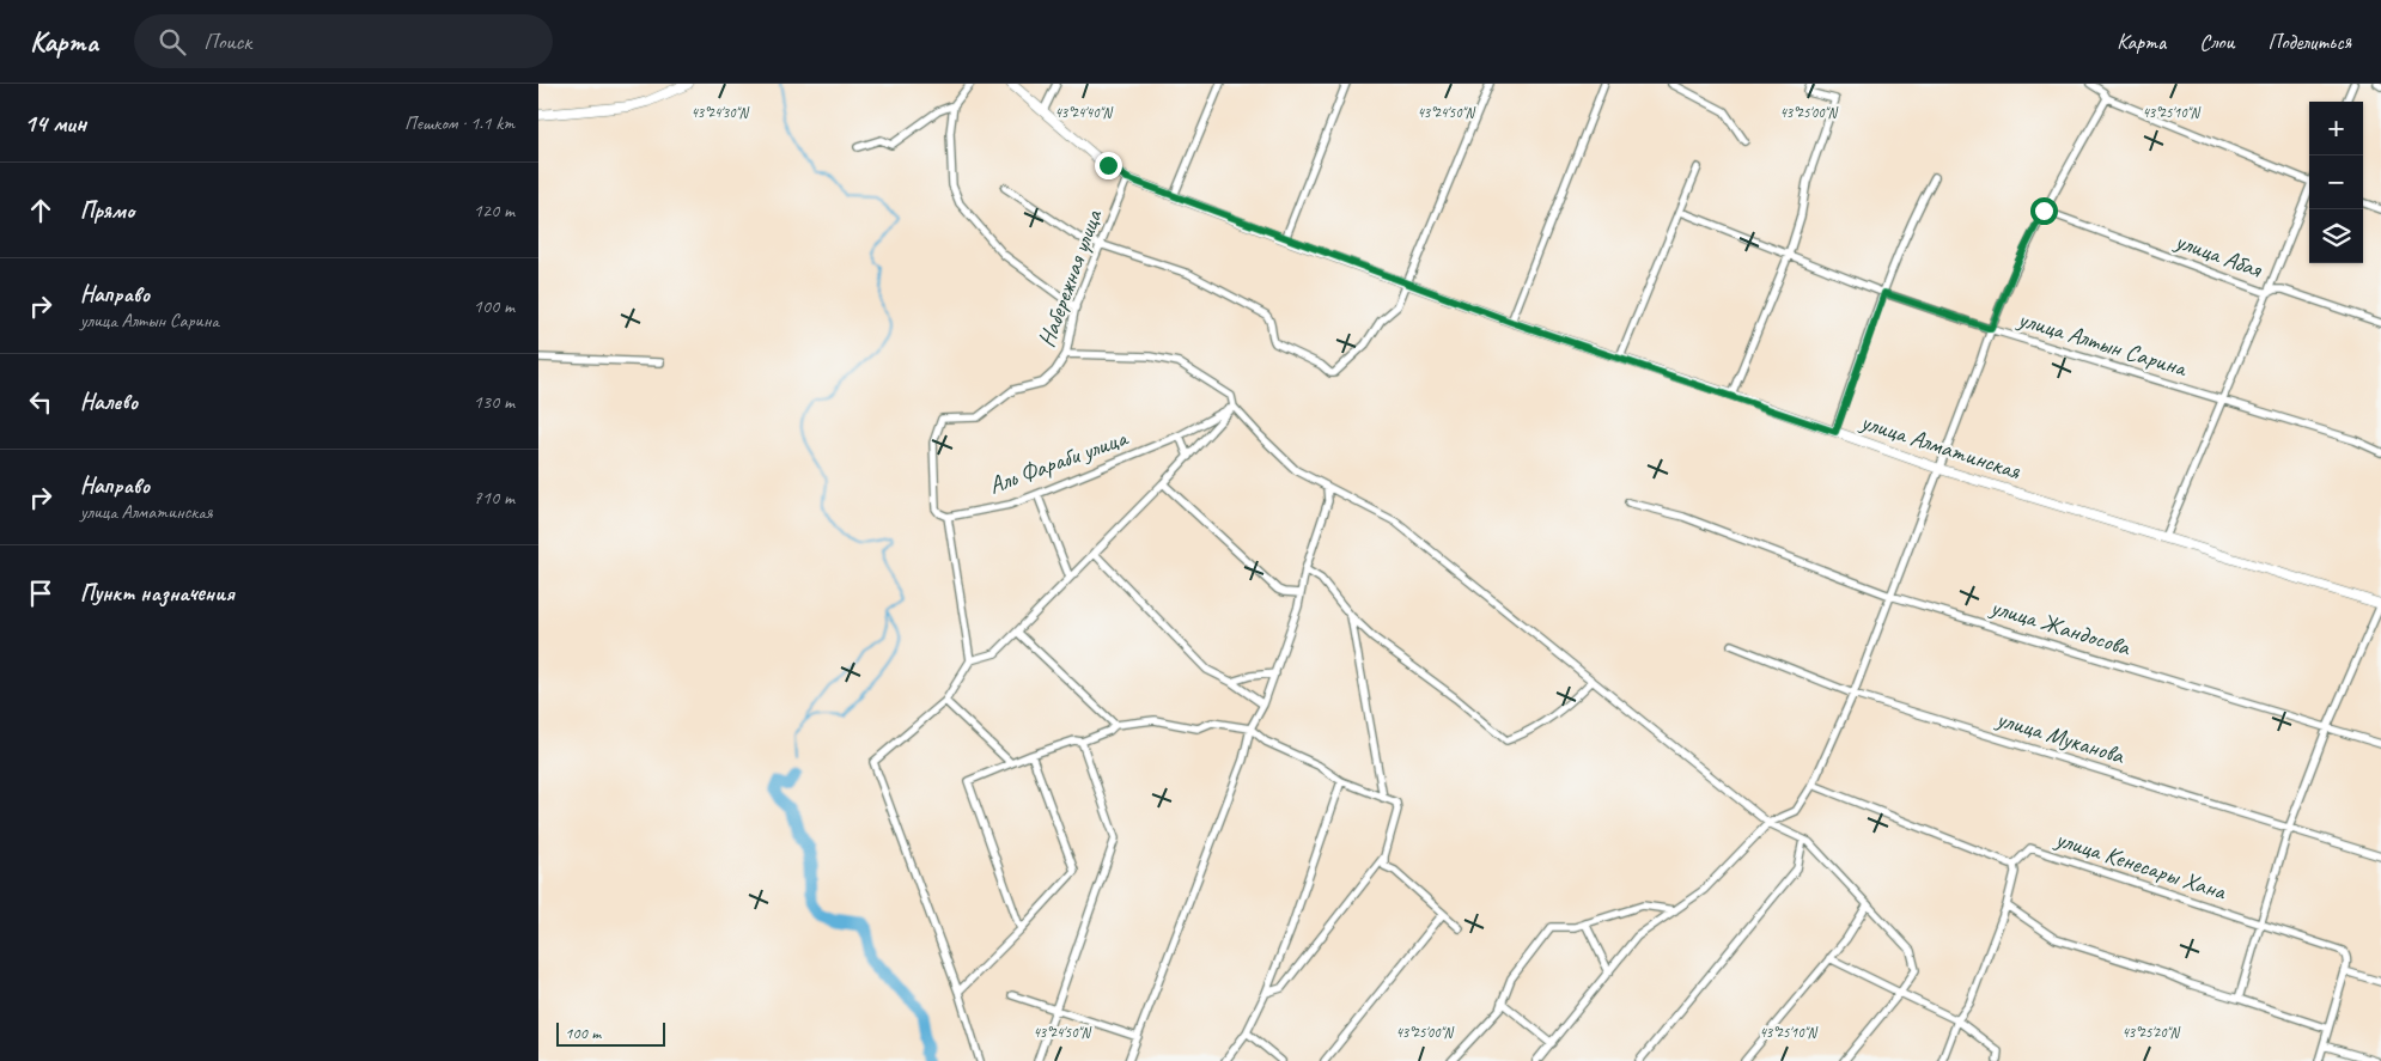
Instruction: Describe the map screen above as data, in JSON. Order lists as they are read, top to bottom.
{
  "streets": {
    "street": [
      "улица Абая",
      "Набережная улица",
      "улица Алтын Сарина",
      "улица Алматинская",
      "Аль Фараби улица",
      "улица Жандосова",
      "улица Муканова",
      "улица Кенесары Хана"
    ]
  },
  "crossings": [
    ["Набережная улица", "улица Алматинская"],
    ["Набережная улица", "Аль Фараби улица"]
  ],
  "scale_bar": "100 m",
  "page": {
    "header": "Карта",
    "search": "Поиск",
    "nav": ["Карта", "Слои", "Поделиться"],
    "heading": ["14 мин", "Пешком · 1.1 km"],
    "map_buttons": ["+", "−"],
    "list": [
      ["Прямо", "120 m"],
      ["Направо", "улица Алтын Сарина", "100 m"],
      ["Налево", "130 m"],
      ["Направо", "улица Алматинская", "710 m"],
      "Пункт назначения"
    ],
    "scale": "100 m"
  },
  "coordinates": [
    "43°24'30\"N",
    "43°24'40\"N",
    "43°24'50\"N",
    "43°25'00\"N",
    "43°25'10\"N",
    "43°25'20\"N"
  ]
}
